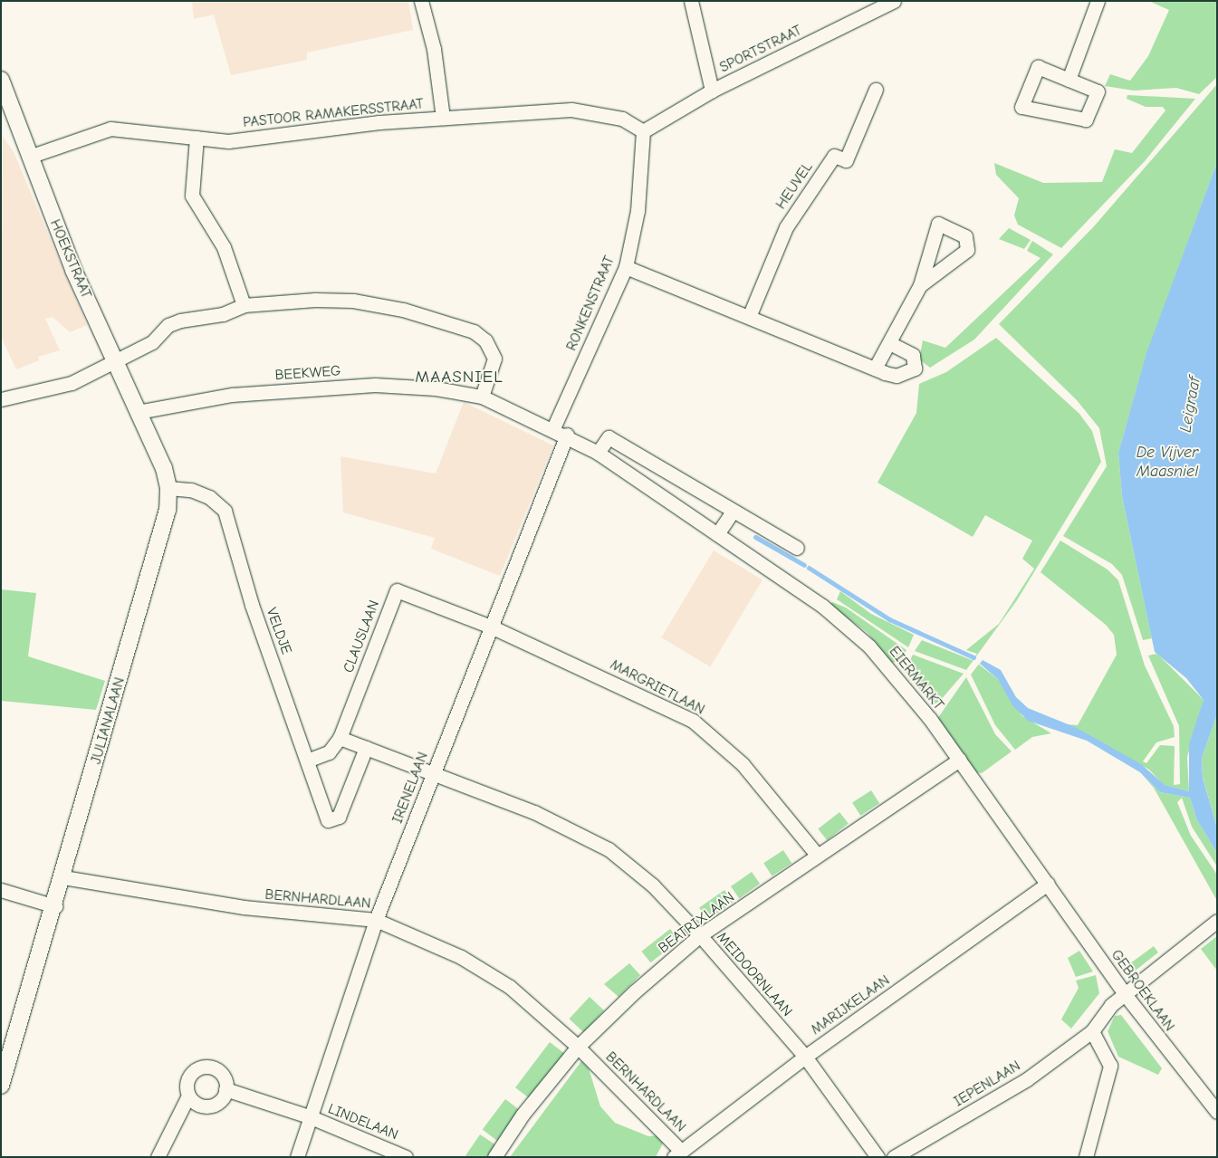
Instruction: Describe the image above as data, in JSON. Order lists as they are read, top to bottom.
{
  "streets": {
    "street": [
      "SPORTSTRAAT",
      "PASTOOR RAMAKERSSTRAAT",
      "HEUVEL",
      "HOEKSTRAAT",
      "RONKENSTRAAT",
      "BEEKWEG",
      "VELDJE",
      "CLAUSLAAN",
      "EIERMARKT",
      "MARGRIETLAAN",
      "JULIANALAAN",
      "IRENELAAN",
      "BERNHARDLAAN",
      "BEATRIXLAAN",
      "MEIDOORNLAAN",
      "GEBROEKLAAN",
      "MARIJKELAAN",
      "IEPENLAAN",
      "LINDELAAN"
    ]
  },
  "crossings": [
    ["SPORTSTRAAT", "PASTOOR RAMAKERSSTRAAT"],
    ["SPORTSTRAAT", "RONKENSTRAAT"],
    ["PASTOOR RAMAKERSSTRAAT", "HOEKSTRAAT"],
    ["PASTOOR RAMAKERSSTRAAT", "RONKENSTRAAT"],
    ["HOEKSTRAAT", "JULIANALAAN"],
    ["RONKENSTRAAT", "BEEKWEG"],
    ["RONKENSTRAAT", "EIERMARKT"],
    ["BEEKWEG", "EIERMARKT"],
    ["BEEKWEG", "JULIANALAAN"],
    ["VELDJE", "CLAUSLAAN"],
    ["VELDJE", "JULIANALAAN"],
    ["CLAUSLAAN", "MARGRIETLAAN"],
    ["CLAUSLAAN", "IRENELAAN"],
    ["EIERMARKT", "IRENELAAN"],
    ["EIERMARKT", "BEATRIXLAAN"],
    ["EIERMARKT", "GEBROEKLAAN"],
    ["EIERMARKT", "MARIJKELAAN"],
    ["MARGRIETLAAN", "IRENELAAN"],
    ["MARGRIETLAAN", "BEATRIXLAAN"],
    ["JULIANALAAN", "BERNHARDLAAN"],
    ["IRENELAAN", "BERNHARDLAAN"],
    ["IRENELAAN", "MEIDOORNLAAN"],
    ["IRENELAAN", "LINDELAAN"],
    ["BERNHARDLAAN", "BEATRIXLAAN"],
    ["BERNHARDLAAN", "MARIJKELAAN"],
    ["BEATRIXLAAN", "MEIDOORNLAAN"],
    ["MEIDOORNLAAN", "MARIJKELAAN"],
    ["GEBROEKLAAN", "MARIJKELAAN"],
    ["GEBROEKLAAN", "IEPENLAAN"]
  ],
  "districts": ["MAASNIEL"],
  "water": ["Leigraaf", "De Vijver Maasniel"]
}
